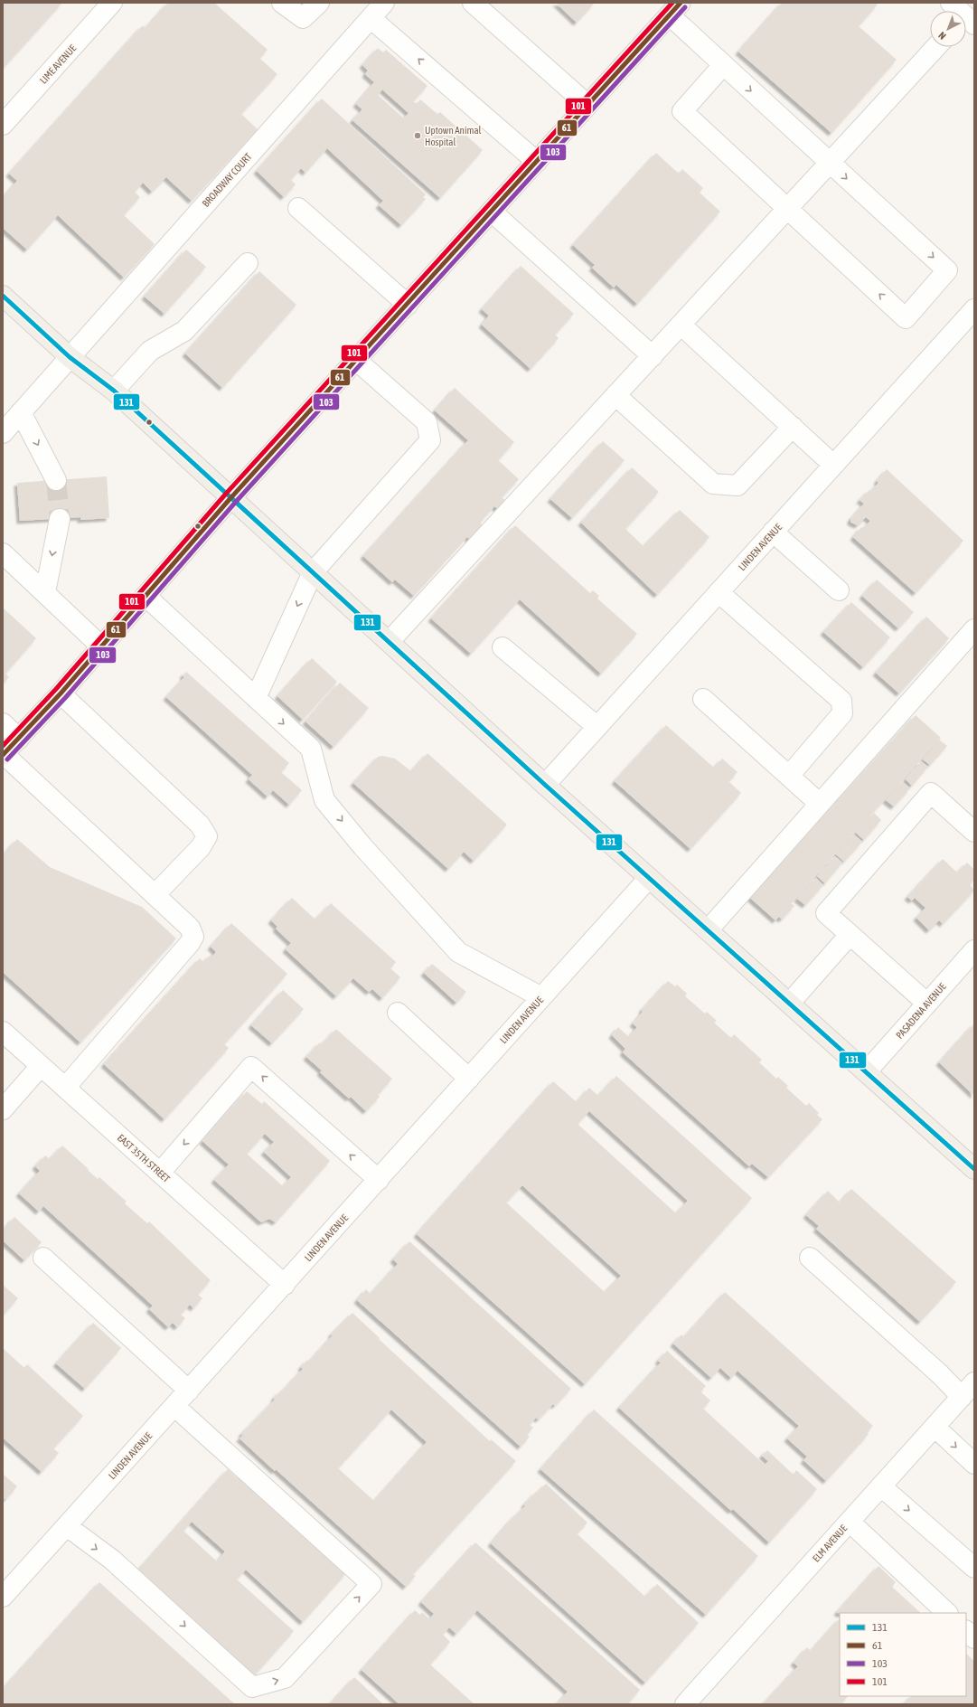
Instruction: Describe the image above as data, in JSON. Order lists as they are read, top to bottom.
{
  "streets": {
    "street": [
      "LIME AVENUE",
      "BROADWAY COURT",
      "LINDEN AVENUE",
      "PASADENA AVENUE",
      "EAST 35TH STREET",
      "ELM AVENUE"
    ]
  },
  "crossings": [
    ["LINDEN AVENUE", "EAST 35TH STREET"]
  ],
  "places": ["Uptown Animal Hospital"],
  "lines": [
    "transit line 61",
    "transit line 101",
    "transit line 103",
    "transit line 131"
  ],
  "legend": [
    "131",
    "61",
    "103",
    "101"
  ],
  "north": "bottom left"
}
